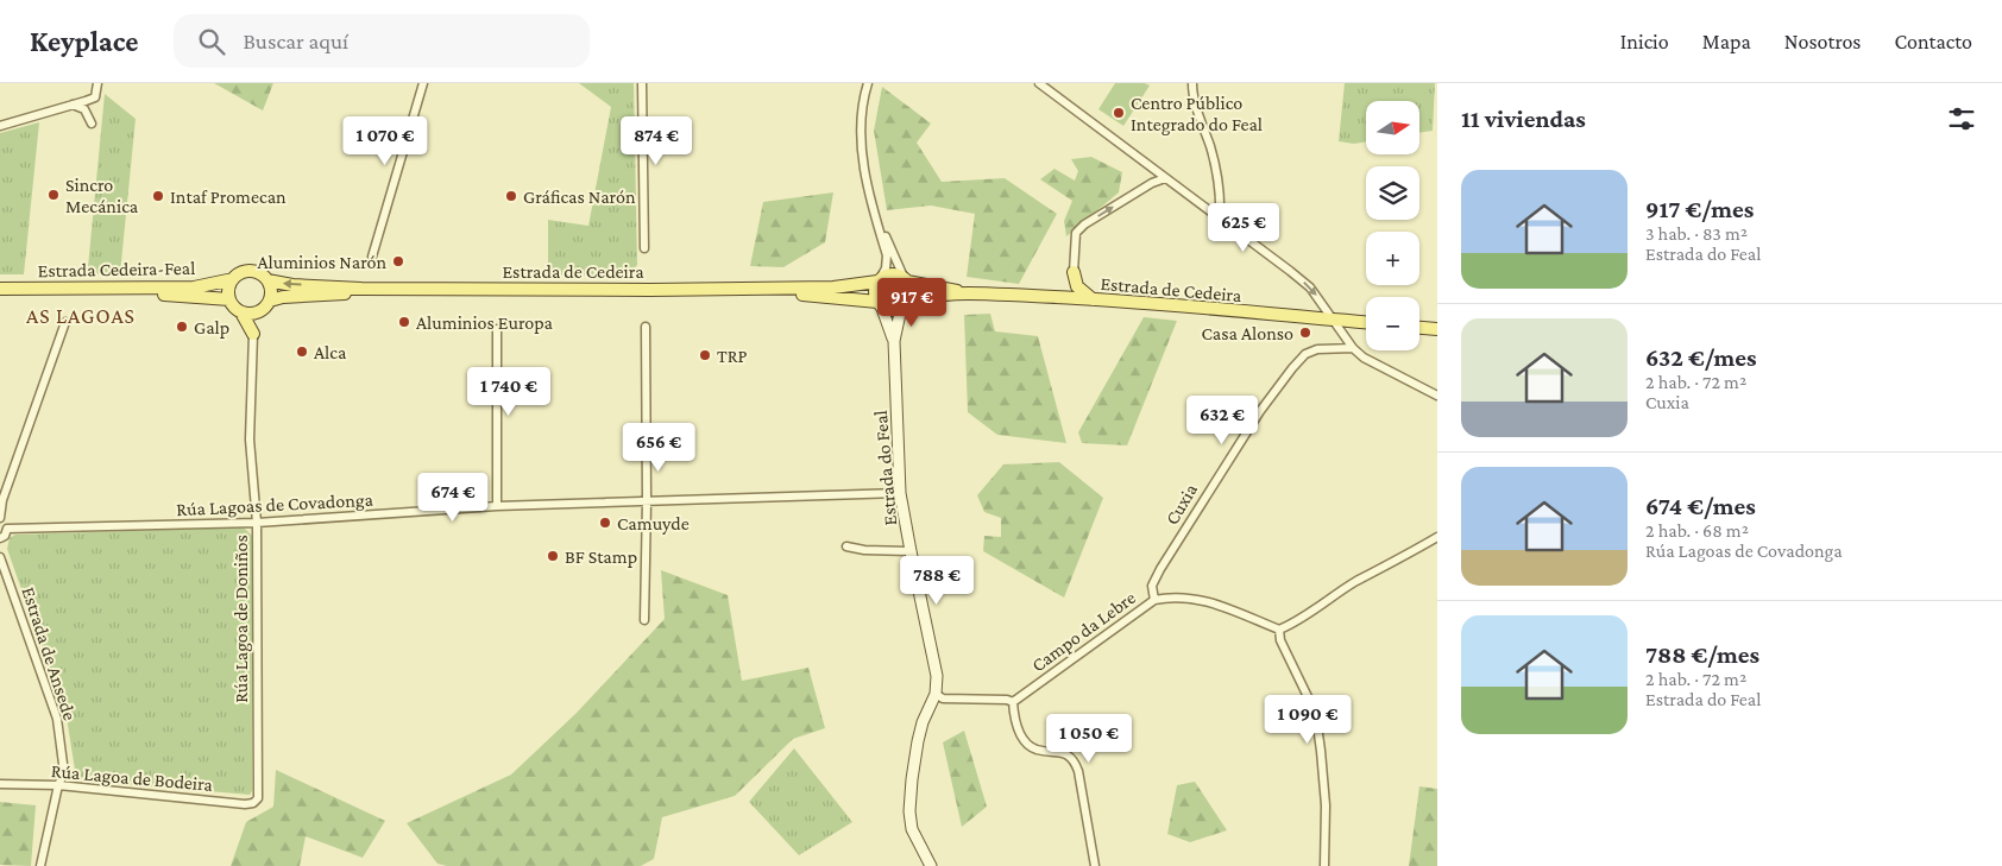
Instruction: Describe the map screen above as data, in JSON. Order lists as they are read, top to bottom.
{
  "streets": {
    "main road": ["Estrada Cedeira-Feal", "Estrada de Cedeira", "Estrada do Feal"],
    "street": [
      "Rúa Lagoas de Covadonga",
      "Cuxia",
      "Rúa Lagoa de Doniños",
      "Campo da Lebre",
      "Estrada de Ansede",
      "Rúa Lagoa de Bodeira"
    ]
  },
  "crossings": [
    ["Estrada Cedeira-Feal", "Estrada de Cedeira"],
    ["Estrada de Cedeira", "Estrada do Feal"],
    ["Estrada do Feal", "Rúa Lagoas de Covadonga"],
    ["Rúa Lagoas de Covadonga", "Rúa Lagoa de Doniños"],
    ["Cuxia", "Campo da Lebre"],
    ["Rúa Lagoa de Doniños", "Rúa Lagoa de Bodeira"],
    ["Estrada de Ansede", "Rúa Lagoa de Bodeira"]
  ],
  "districts": ["AS LAGOAS"],
  "places": [
    "Centro Público Integrado do Feal",
    "Sincro Mecánica",
    "Intaf Promecan",
    "Gráficas Narón",
    "Aluminios Narón",
    "Aluminios Europa",
    "Galp",
    "Casa Alonso",
    "Alca",
    "TRP",
    "Camuyde",
    "BF Stamp"
  ],
  "north": "right",
  "page": {
    "header": "Keyplace",
    "search": "Buscar aquí",
    "nav": [
      "Inicio",
      "Mapa",
      "Nosotros",
      "Contacto"
    ],
    "heading": "11 viviendas",
    "map_buttons": ["+", "−"],
    "price": [
      "1 070 €",
      "874 €",
      "625 €",
      "917 €",
      "1 740 €",
      "632 €",
      "656 €",
      "674 €",
      "788 €",
      "1 090 €",
      "1 050 €"
    ],
    "list": [
      {
        "name": "917 €/mes",
        "note": "3 hab. · 83 m² · Estrada do Feal"
      },
      {
        "name": "632 €/mes",
        "note": "2 hab. · 72 m² · Cuxia"
      },
      {
        "name": "674 €/mes",
        "note": "2 hab. · 68 m² · Rúa Lagoas de Covadonga"
      },
      {
        "name": "788 €/mes",
        "note": "2 hab. · 72 m² · Estrada do Feal"
      }
    ]
  }
}
